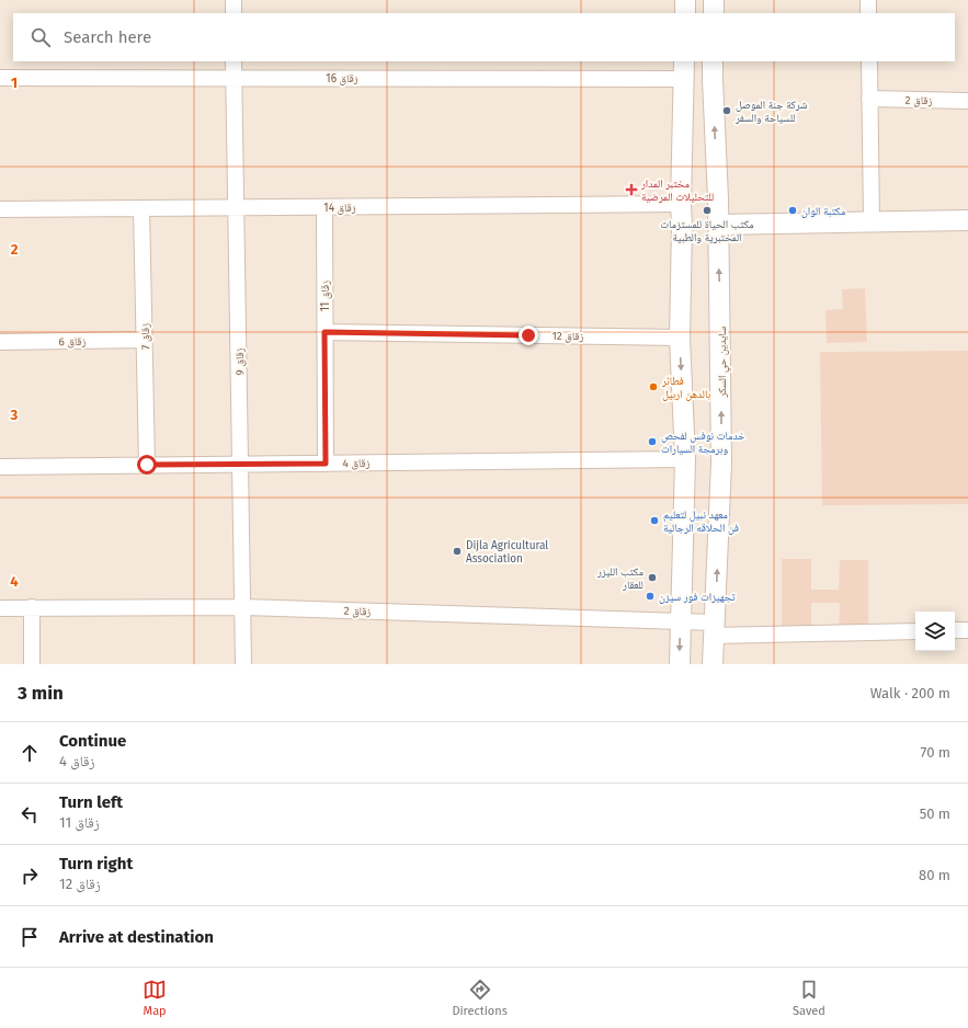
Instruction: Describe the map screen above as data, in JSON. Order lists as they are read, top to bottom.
{
  "streets": {
    "street": [
      "زقاق 16",
      "زقاق 2",
      "زقاق 14",
      "زقاق 11",
      "زقاق 12",
      "زقاق 7",
      "زقاق 6",
      "زقاق 9",
      "سايدين حي السكر",
      "زقاق 4"
    ]
  },
  "crossings": [
    ["زقاق 16", "زقاق 9"],
    ["زقاق 2", "زقاق 9"],
    ["زقاق 2", "سايدين حي السكر"],
    ["زقاق 14", "زقاق 11"],
    ["زقاق 14", "زقاق 7"],
    ["زقاق 14", "زقاق 9"],
    ["زقاق 11", "زقاق 12"],
    ["زقاق 11", "زقاق 4"],
    ["زقاق 7", "زقاق 6"],
    ["زقاق 7", "زقاق 4"],
    ["زقاق 9", "زقاق 4"]
  ],
  "places": {
    "other": [
      "شركة جنة الموصل للسياحة والسفر",
      "مكتب الحياة للمستزمات المختبرية والطبية",
      "مكتبة الوان",
      "فطائر بالدهن اربيل",
      "خدمات نوفس لفحص وبرمجة السيارات",
      "معهد نبيل لتعليم فن الحلاقه الرجالية",
      "Dijla Agricultural Association",
      "مكتب الليزر للعقار",
      "تجهيزات فور سيزن"
    ],
    "health": ["مختبر المدار للتحليلات المرضية"]
  },
  "page": {
    "search": "Search here",
    "heading": ["3 min", "Walk · 200 m"],
    "list": [
      ["Continue", "زقاق 4", "70 m"],
      ["Turn left", "زقاق 11", "50 m"],
      ["Turn right", "زقاق 12", "80 m"],
      "Arrive at destination"
    ],
    "nav": ["Map", "Directions", "Saved"]
  },
  "grid": {
    "rows": [
      "1",
      "2",
      "3",
      "4"
    ]
  }
}
